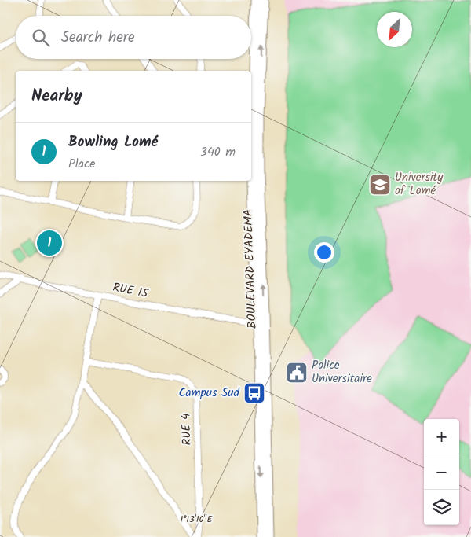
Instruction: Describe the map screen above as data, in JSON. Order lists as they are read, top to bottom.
{
  "streets": {
    "highway": ["BOULEVARD EYADEMA"],
    "street": ["RUE 15", "RUE 4"]
  },
  "crossings": [
    ["BOULEVARD EYADEMA", "RUE 15"]
  ],
  "places": {
    "school or university": ["University of Lomé"],
    "public building": ["Police Universitaire"],
    "bus stop": ["Campus Sud"]
  },
  "north": "bottom left",
  "page": {
    "search": "Search here",
    "heading": "Nearby",
    "list": [
      {
        "mark": "1",
        "name": "Bowling Lomé",
        "note": "Place",
        "value": "340 m"
      }
    ],
    "pins": "1",
    "map_buttons": ["+", "−"]
  },
  "coordinates": ["1°13'10\"E"]
}
